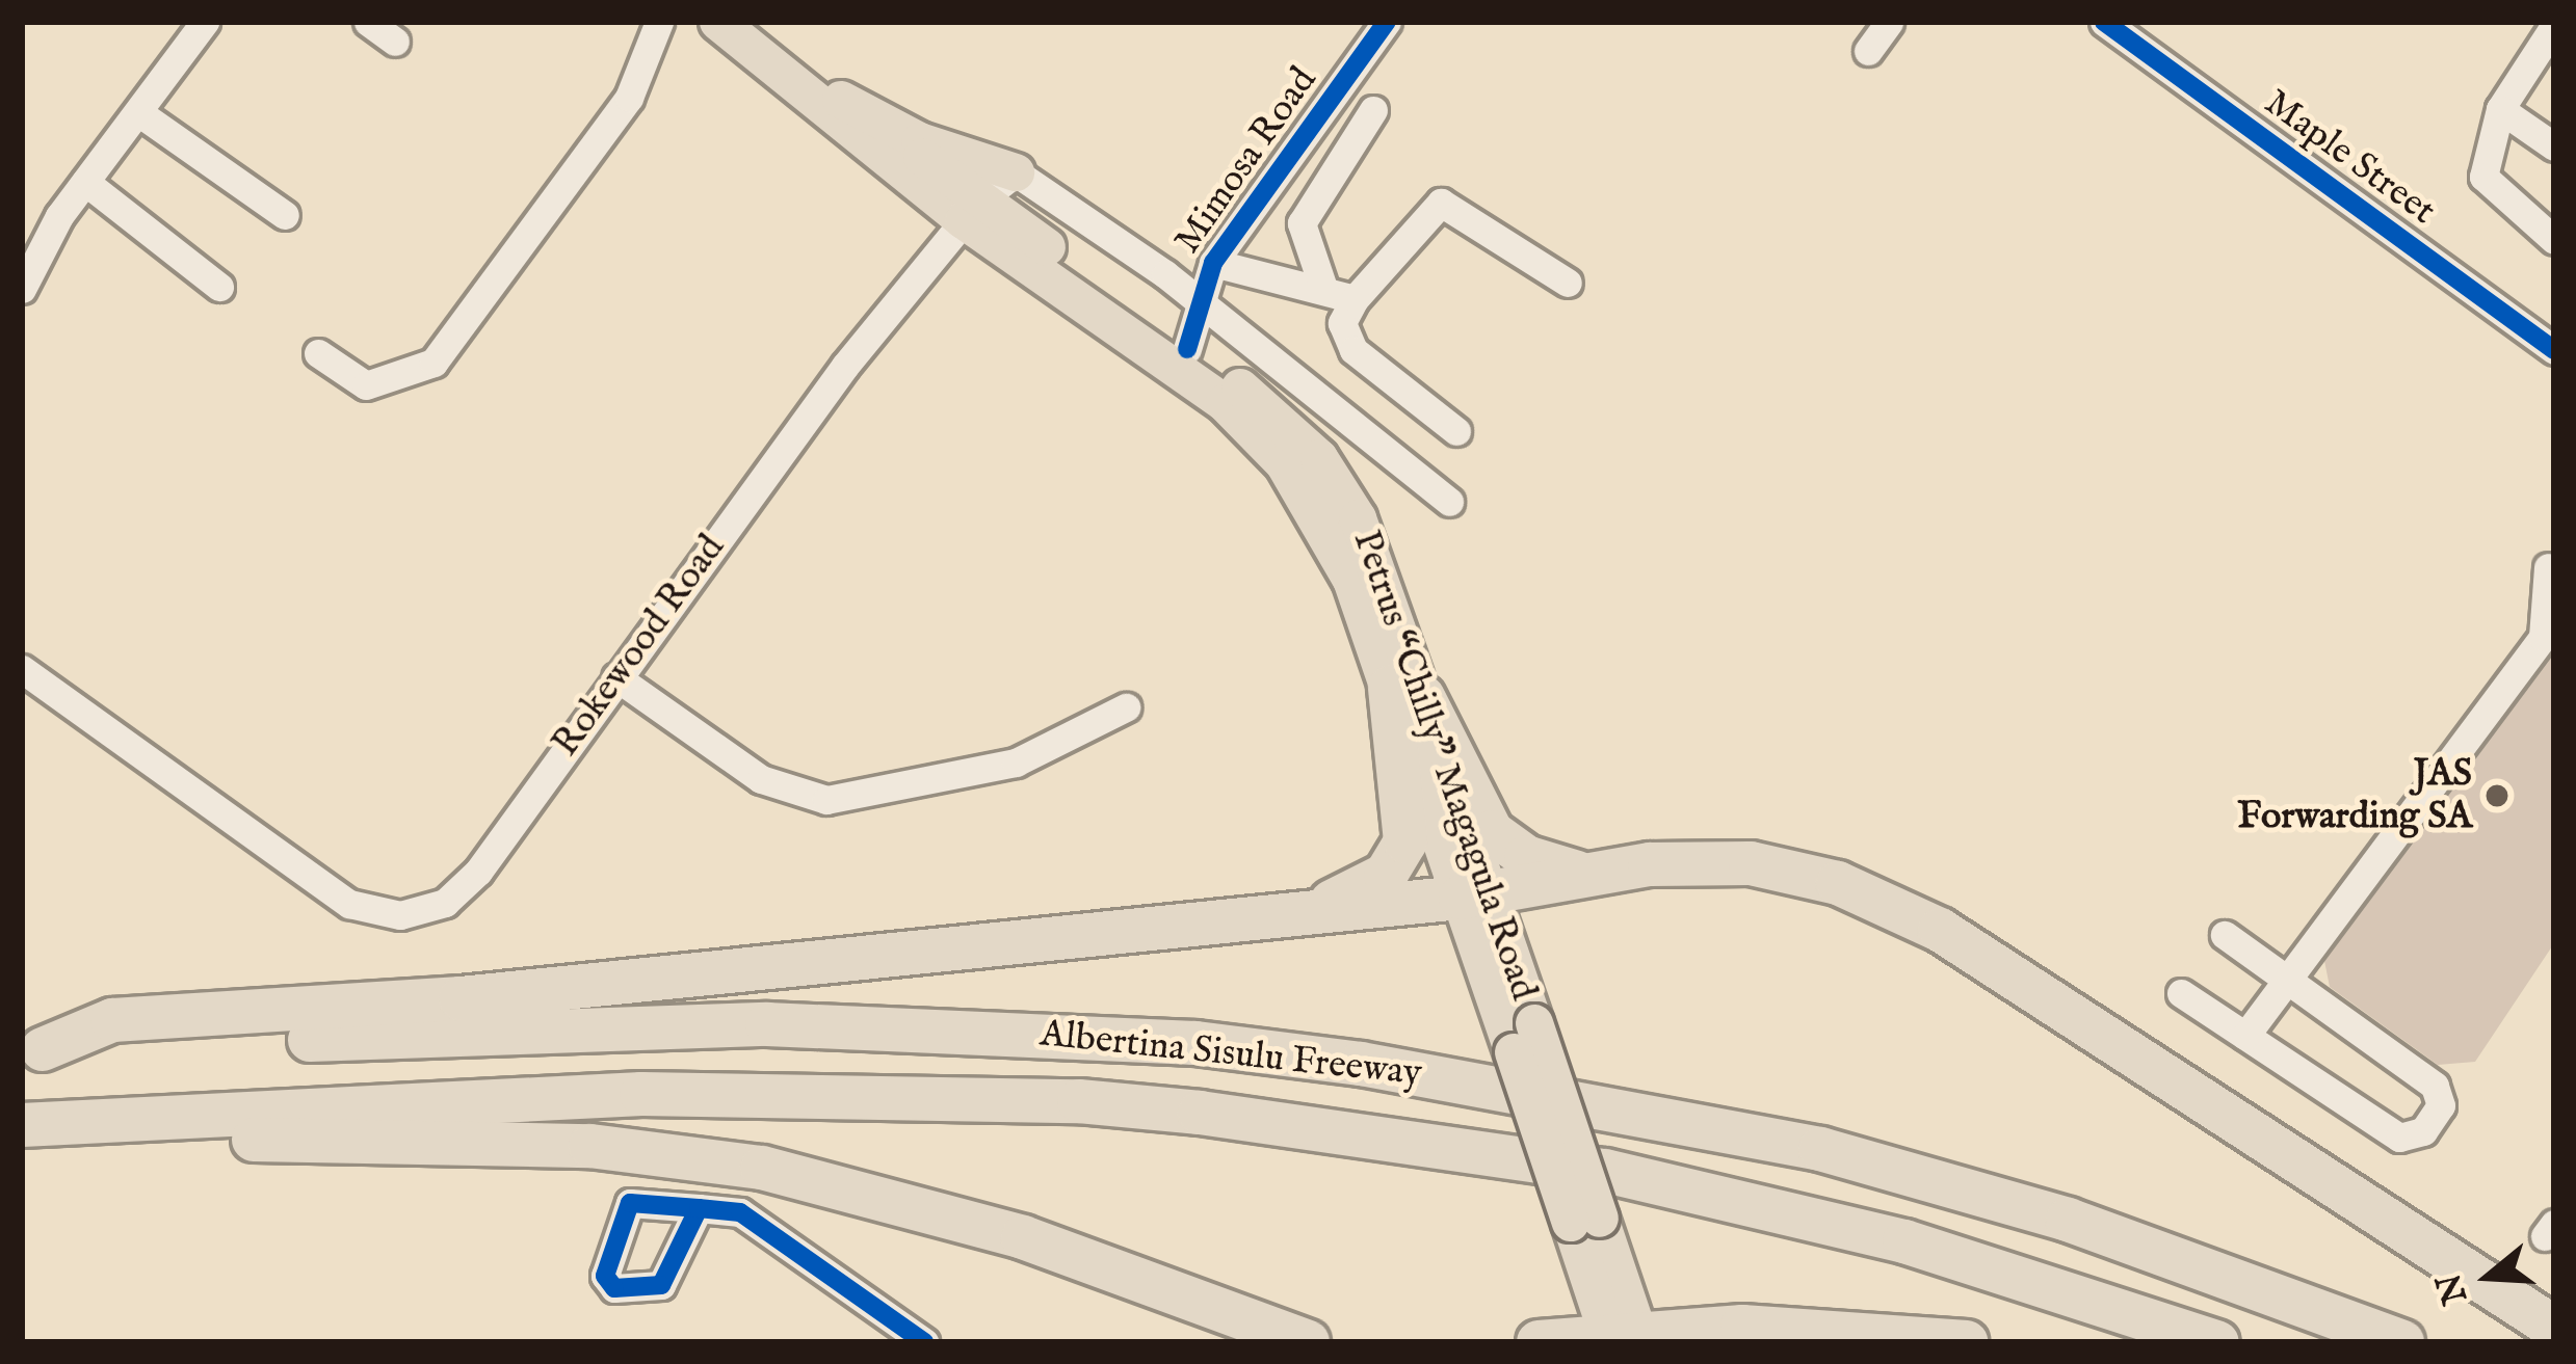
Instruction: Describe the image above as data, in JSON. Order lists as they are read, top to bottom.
{
  "streets": {
    "highway": ["Albertina Sisulu Freeway"],
    "main road": ["Petrus “Chilly” Magagula Road"],
    "street": ["Maple Street", "Mimosa Road", "Rokewood Road"]
  },
  "crossings": [
    ["Mimosa Road", "Petrus “Chilly” Magagula Road"],
    ["Rokewood Road", "Petrus “Chilly” Magagula Road"]
  ],
  "places": ["JAS Forwarding SA"],
  "north": "left"
}
